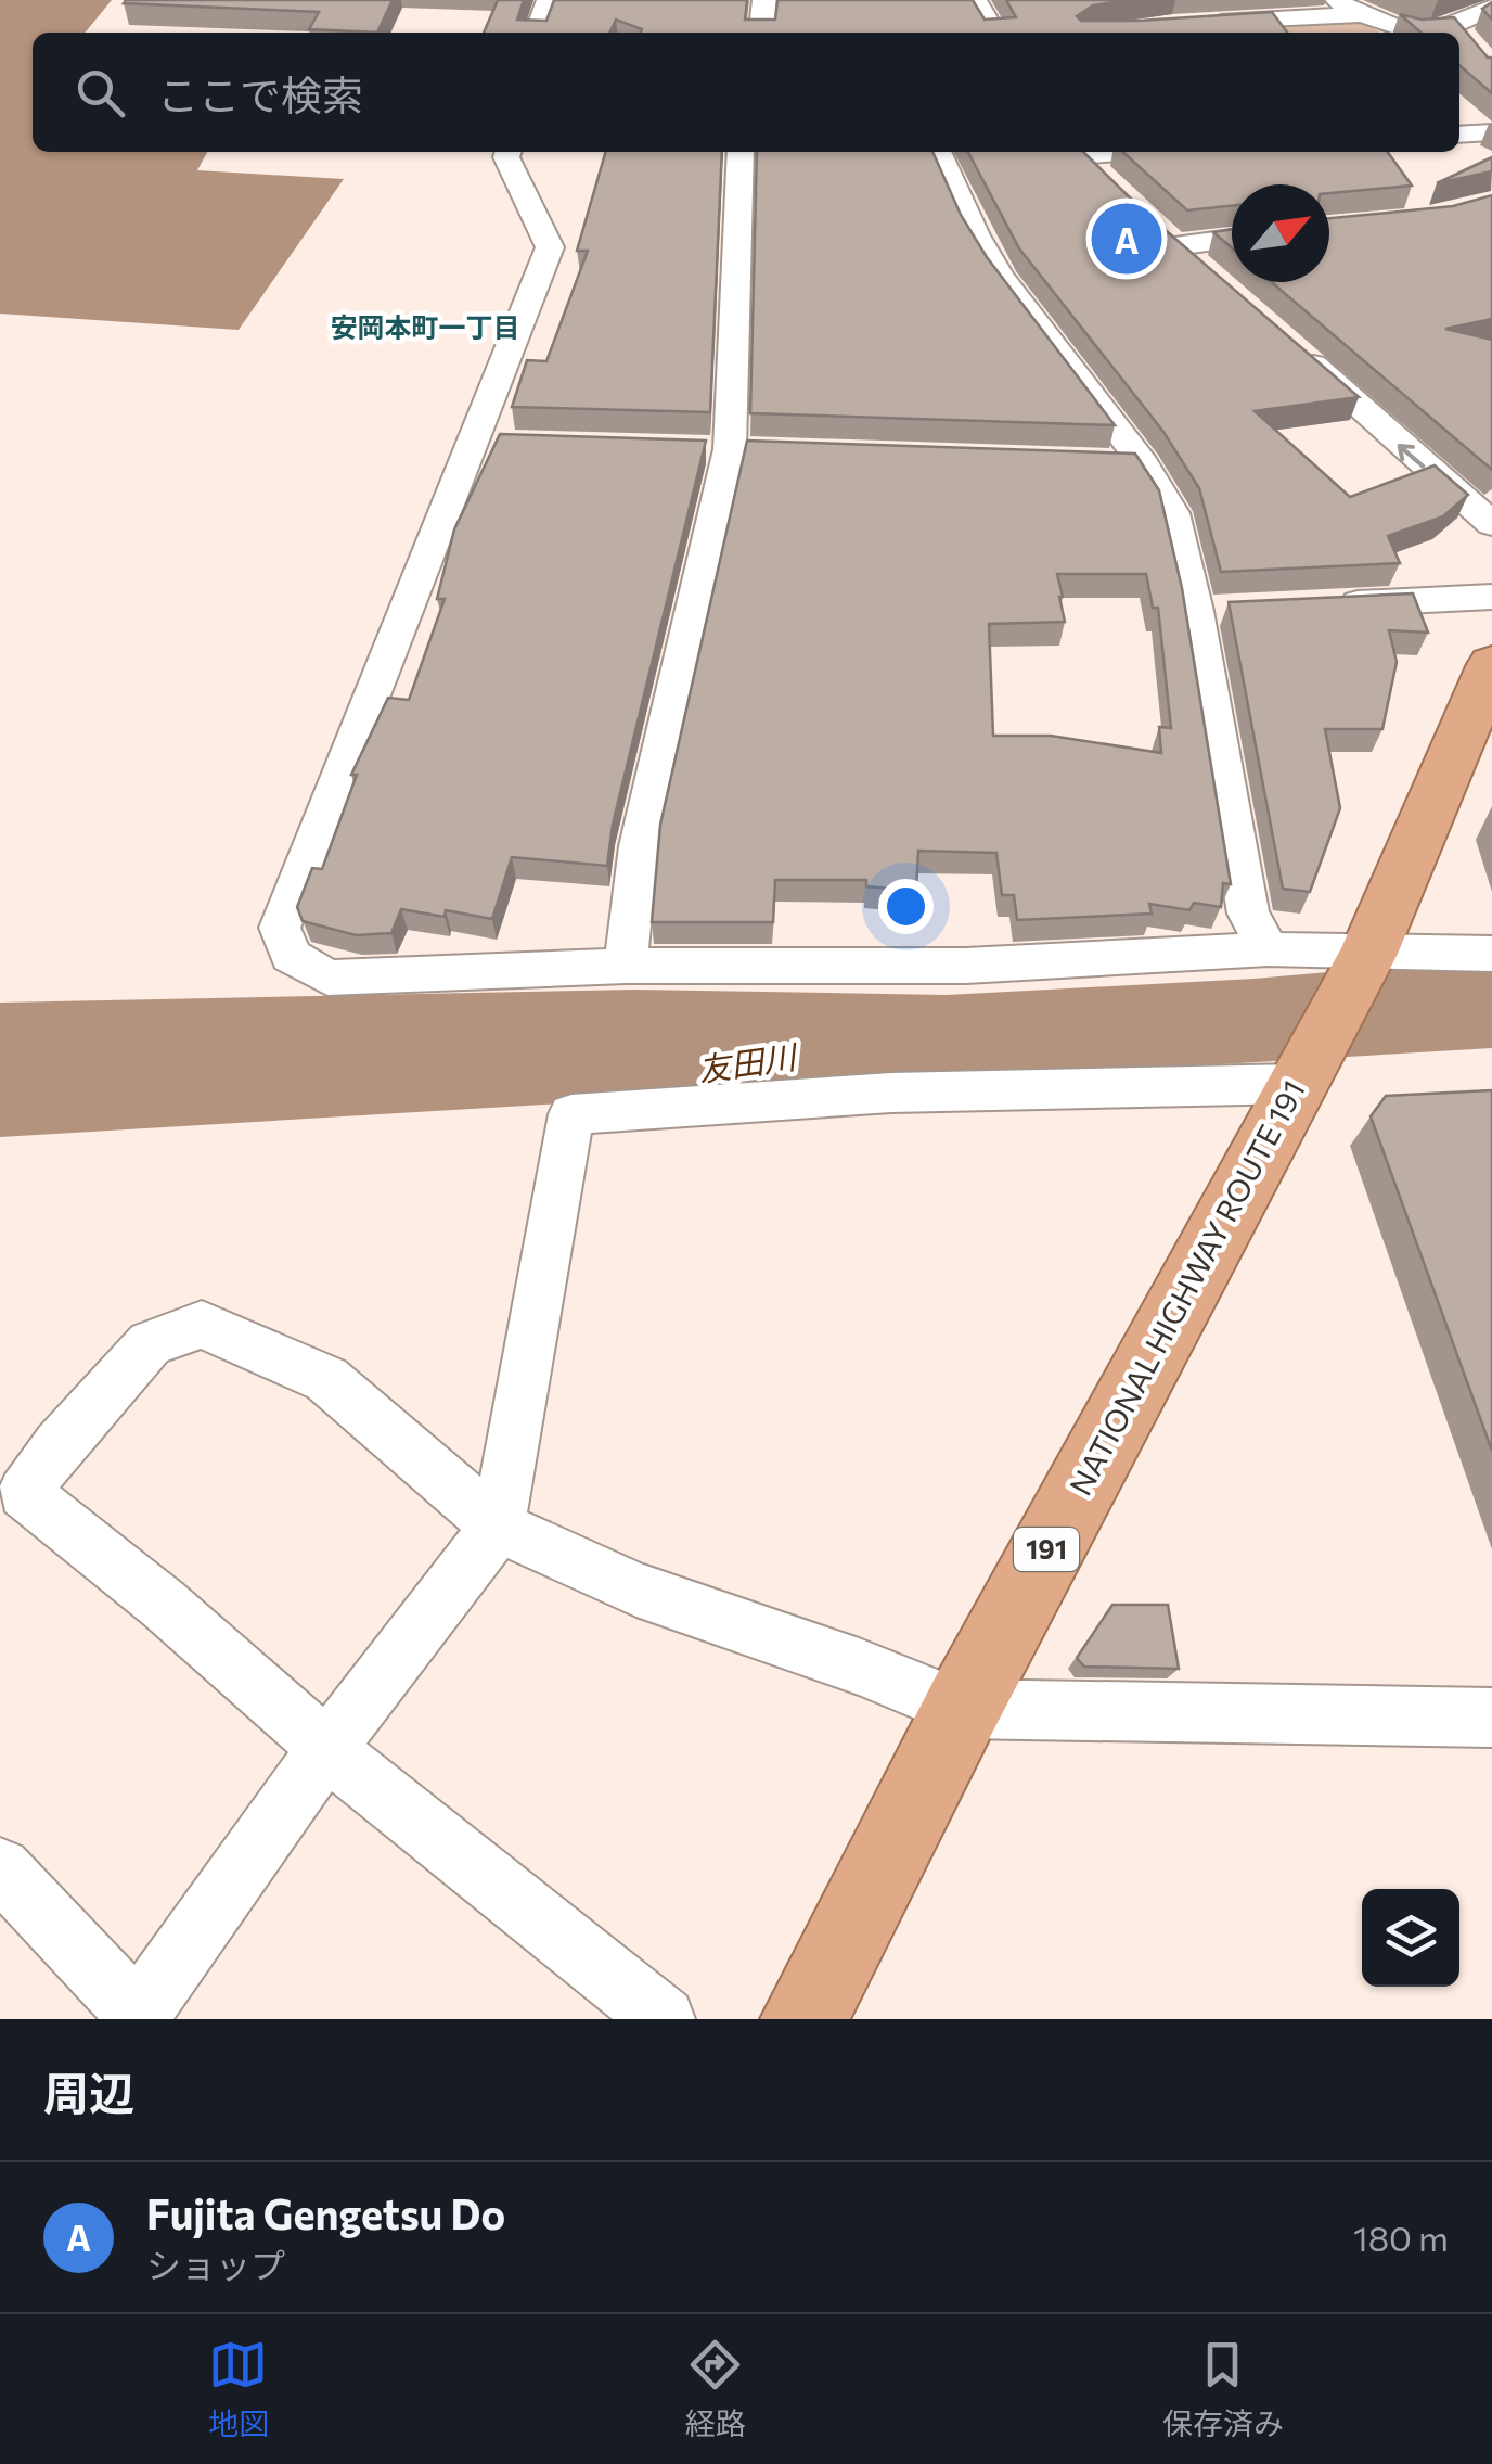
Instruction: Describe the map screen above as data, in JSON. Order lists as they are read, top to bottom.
{
  "streets": {
    "highway": ["NATIONAL HIGHWAY ROUTE 191", "191"]
  },
  "districts": ["安岡本町一丁目"],
  "water": ["友田川"],
  "north": "top right",
  "page": {
    "search": "ここで検索",
    "pins": "A",
    "heading": "周辺",
    "list": [
      {
        "mark": "A",
        "name": "Fujita Gengetsu Do",
        "note": "ショップ",
        "value": "180 m"
      }
    ],
    "nav": ["地図", "経路", "保存済み"]
  }
}
